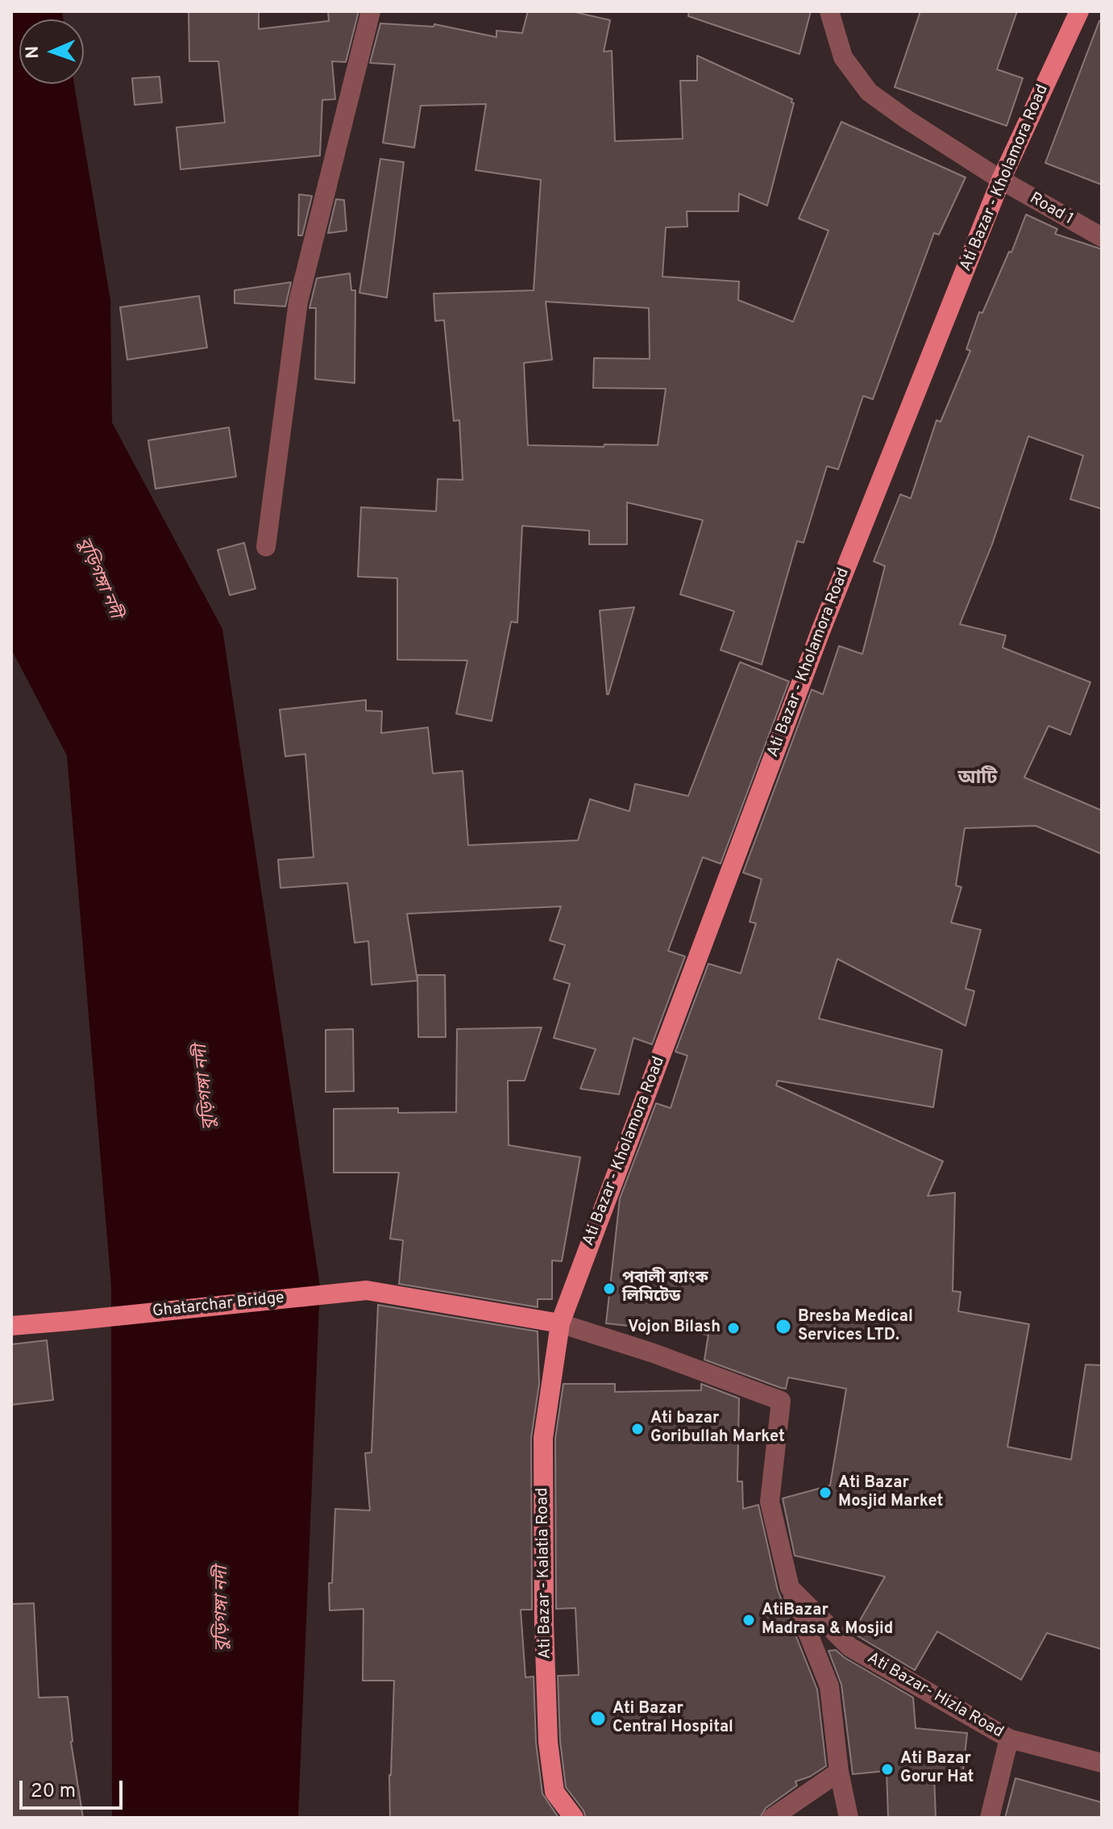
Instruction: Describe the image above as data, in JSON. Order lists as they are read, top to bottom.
{
  "streets": {
    "main road": ["Ati Bazar - Kholamora Road", "Ghatarchar Bridge", "Ati Bazar - Kalatia Road"],
    "street": ["Road 1", "Ati Bazar- Hizla Road"]
  },
  "crossings": [
    ["Ati Bazar - Kholamora Road", "Road 1"],
    ["Ati Bazar - Kholamora Road", "Ghatarchar Bridge"],
    ["Ati Bazar - Kholamora Road", "Ati Bazar - Kalatia Road"],
    ["Ghatarchar Bridge", "Ati Bazar - Kalatia Road"]
  ],
  "districts": ["আটি"],
  "water": ["বুড়িগঙ্গা নদী"],
  "places": [
    "পূবালী ব্যাংক লিমিটেড",
    "Bresba Medical Services LTD.",
    "Vojon Bilash",
    "Ati bazar Goribullah Market",
    "Ati Bazar Mosjid Market",
    "AtiBazar Madrasa & Mosjid",
    "Ati Bazar Central Hospital",
    "Ati Bazar Gorur Hat"
  ],
  "scale_bar": "20 m",
  "north": "left"
}
